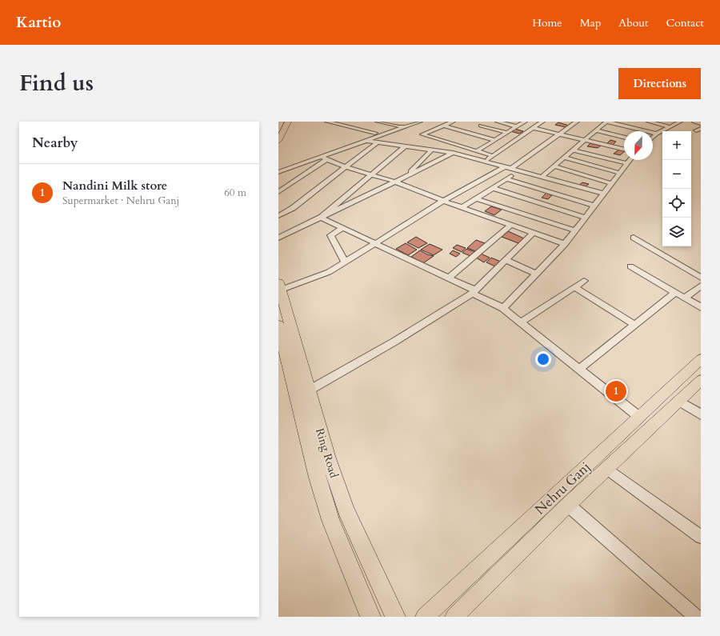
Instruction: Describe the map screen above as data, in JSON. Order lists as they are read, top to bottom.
{
  "streets": {
    "highway": ["Ring Road"],
    "main road": ["Nehru Ganj"]
  },
  "north": "bottom",
  "page": {
    "header": "Kartio",
    "nav": [
      "Home",
      "Map",
      "About",
      "Contact"
    ],
    "title": "Find us",
    "buttons": "Directions",
    "heading": "Nearby",
    "map_buttons": ["+", "−"],
    "list": [
      {
        "mark": "1",
        "name": "Nandini Milk store",
        "note": "Supermarket · Nehru Ganj",
        "value": "60 m"
      }
    ],
    "pins": "1"
  }
}
